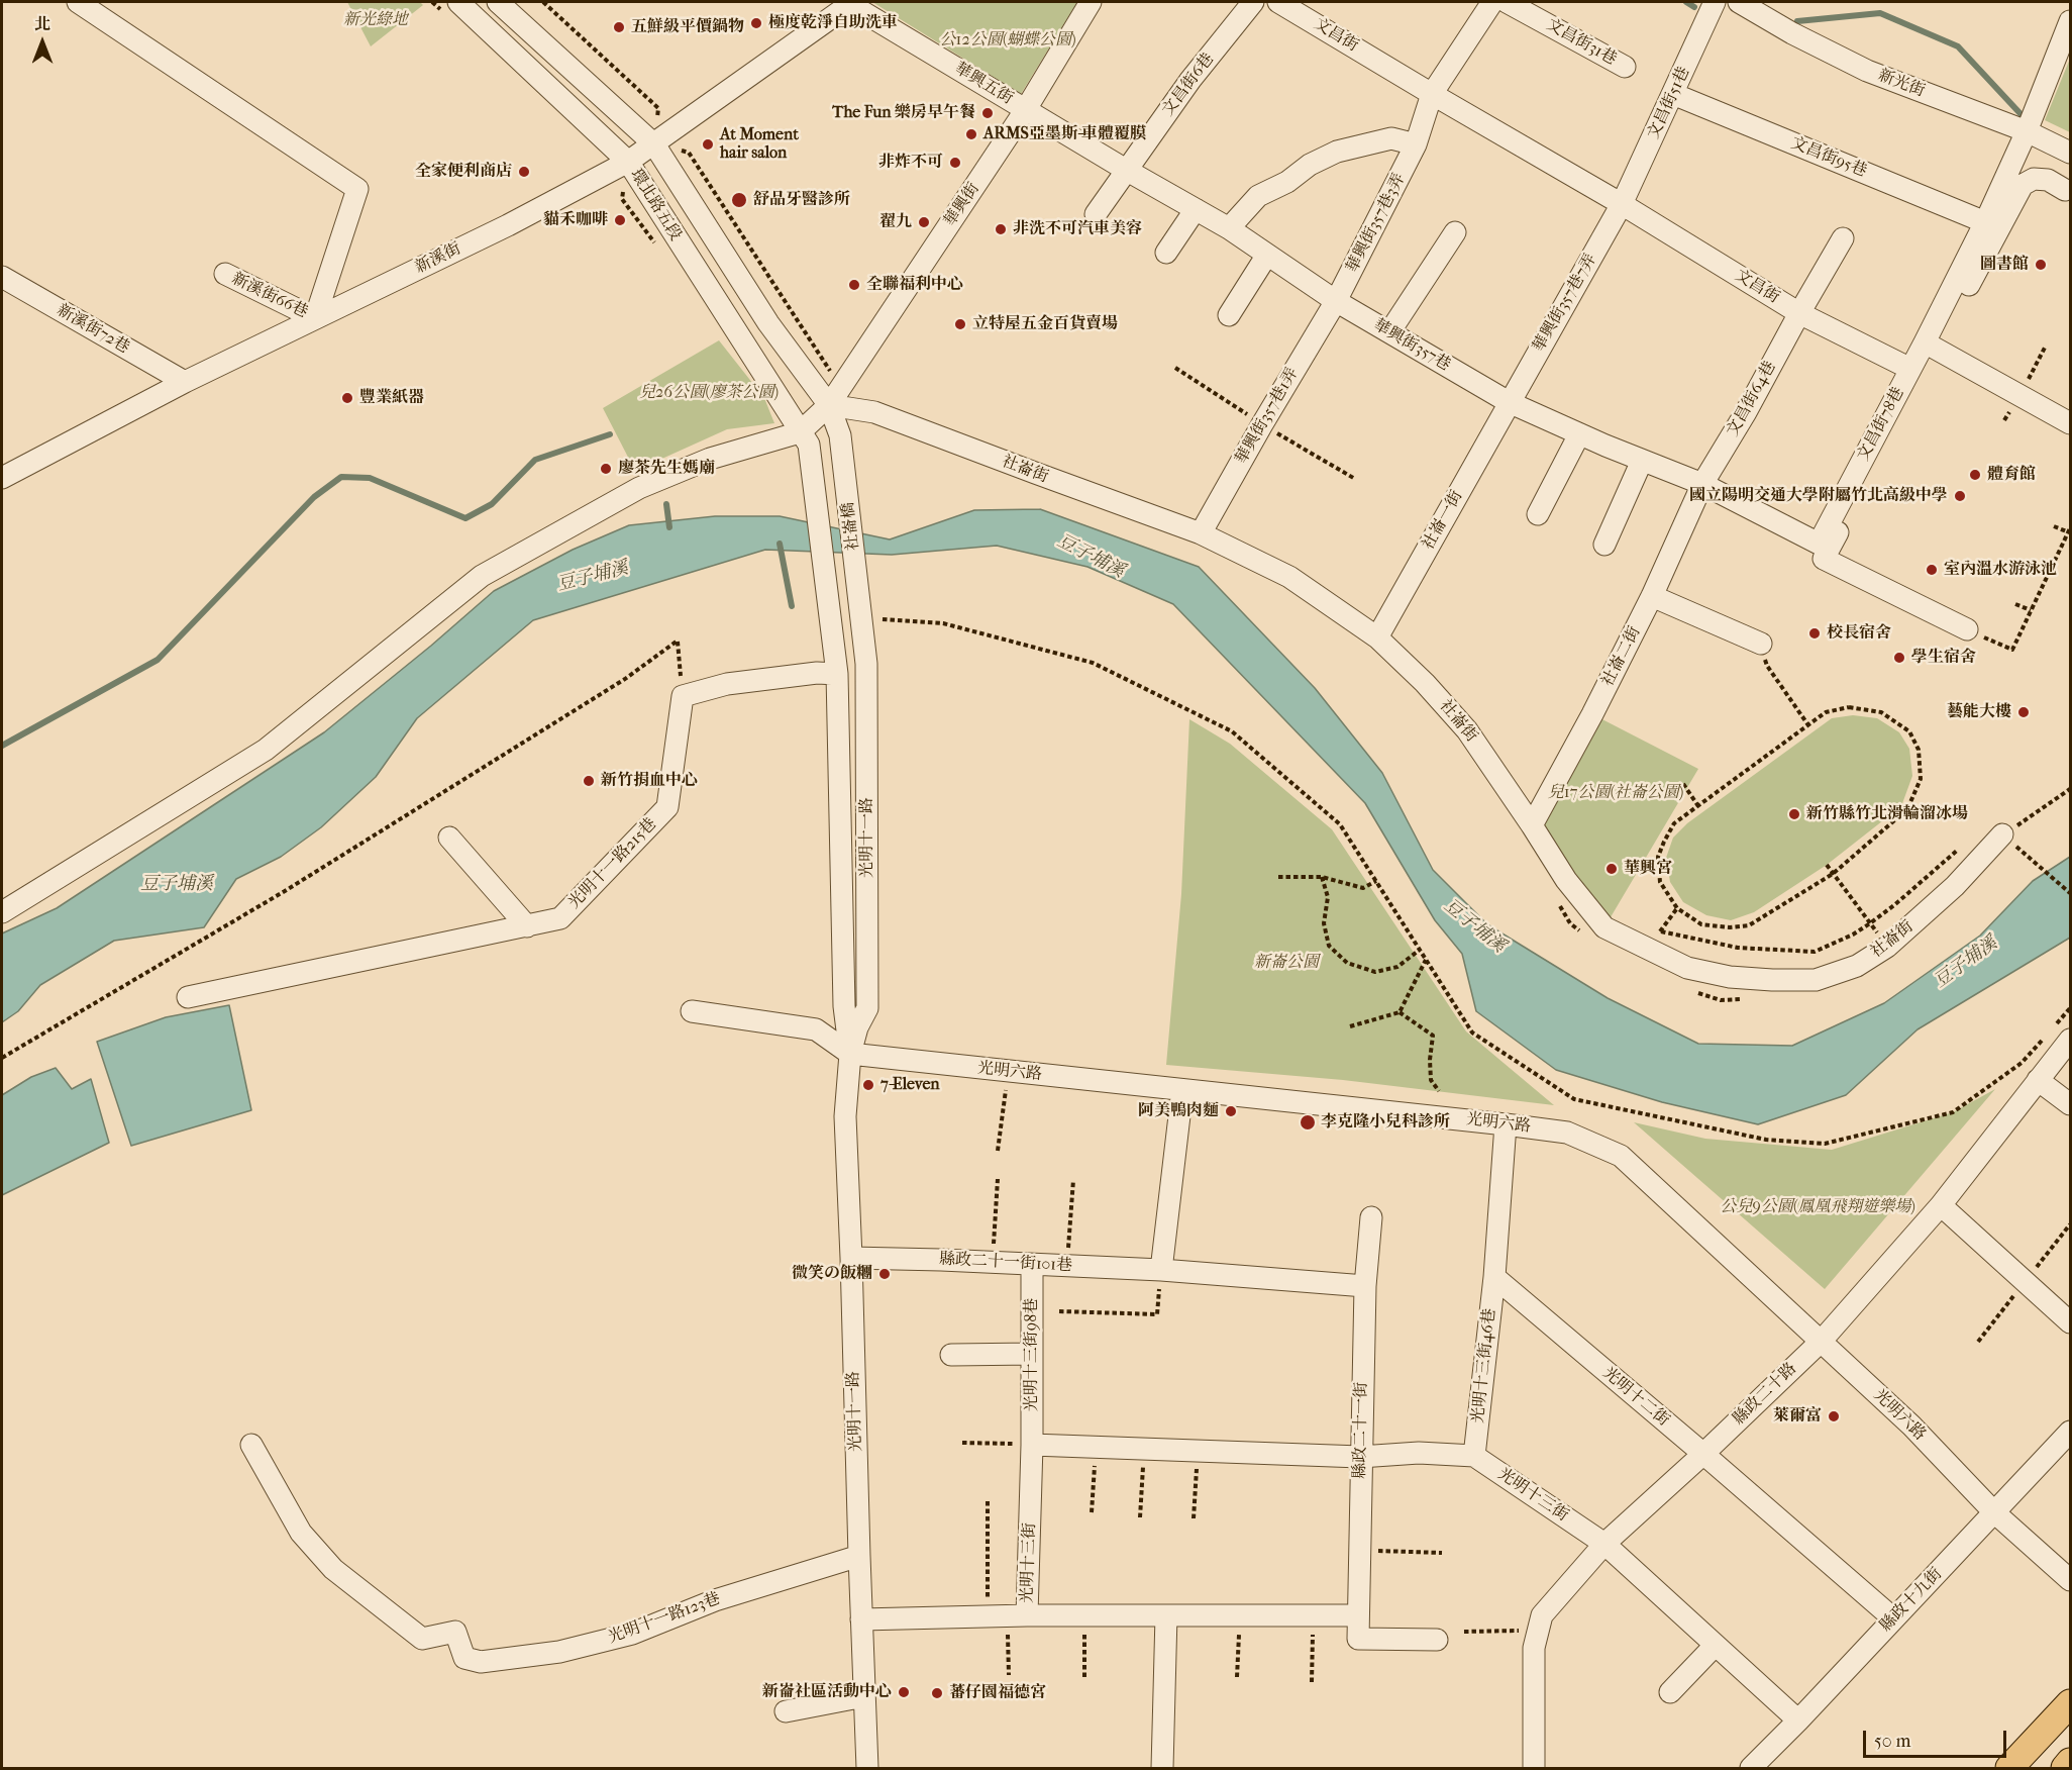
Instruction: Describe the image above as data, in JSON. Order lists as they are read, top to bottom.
{
  "streets": {
    "street": [
      "文昌街",
      "文昌街31巷",
      "華興五街",
      "新光街",
      "文昌街6巷",
      "文昌街51巷",
      "文昌街95巷",
      "環北路五段",
      "華興街",
      "華興街357巷3弄",
      "新溪街",
      "新溪街66巷",
      "華興街357巷7弄",
      "新溪街72巷",
      "華興街357巷",
      "文昌街64巷",
      "華興街357巷1弄",
      "文昌街78巷",
      "社崙街",
      "社崙一街",
      "社崙橋",
      "社崙二街",
      "光明十一路",
      "光明十一路215巷",
      "光明六路",
      "縣政二十一街101巷",
      "光明十三街98巷",
      "光明十三街46巷",
      "縣政二十路",
      "光明十二街",
      "縣政二十一街",
      "光明十三街",
      "縣政十九街",
      "光明十一路123巷"
    ]
  },
  "crossings": [
    ["文昌街", "文昌街51巷"],
    ["文昌街", "華興街357巷3弄"],
    ["文昌街", "華興街357巷7弄"],
    ["文昌街", "文昌街64巷"],
    ["文昌街", "文昌街78巷"],
    ["華興五街", "華興街"],
    ["華興五街", "新溪街"],
    ["華興五街", "華興街357巷"],
    ["文昌街6巷", "華興街357巷"],
    ["文昌街51巷", "文昌街95巷"],
    ["文昌街51巷", "華興街357巷7弄"],
    ["環北路五段", "華興街"],
    ["環北路五段", "新溪街"],
    ["環北路五段", "社崙街"],
    ["環北路五段", "社崙橋"],
    ["華興街", "華興街357巷"],
    ["華興街", "社崙街"],
    ["華興街", "社崙橋"],
    ["華興街357巷3弄", "華興街357巷"],
    ["華興街357巷3弄", "華興街357巷1弄"],
    ["新溪街", "新溪街66巷"],
    ["新溪街", "新溪街72巷"],
    ["華興街357巷7弄", "華興街357巷"],
    ["華興街357巷7弄", "社崙一街"],
    ["華興街357巷", "文昌街64巷"],
    ["華興街357巷", "華興街357巷1弄"],
    ["華興街357巷", "文昌街78巷"],
    ["華興街357巷", "社崙一街"],
    ["華興街357巷", "社崙二街"],
    ["文昌街64巷", "社崙二街"],
    ["華興街357巷1弄", "社崙街"],
    ["社崙街", "社崙一街"],
    ["社崙街", "社崙二街"],
    ["社崙橋", "光明十一路"],
    ["光明十一路", "光明六路"],
    ["光明十一路", "縣政二十一街101巷"],
    ["光明十一路", "光明十一路123巷"],
    ["光明六路", "縣政二十路"],
    ["光明六路", "縣政十九街"],
    ["縣政二十一街101巷", "光明十三街98巷"],
    ["光明十三街98巷", "光明十三街"],
    ["光明十三街46巷", "光明十二街"],
    ["光明十三街46巷", "光明十三街"],
    ["縣政二十路", "光明十二街"],
    ["縣政二十路", "光明十三街"],
    ["光明十二街", "縣政十九街"],
    ["光明十三街", "縣政十九街"]
  ],
  "water": ["豆子埔溪"],
  "parks": [
    "新光綠地",
    "公12公園(蝴蝶公園)",
    "兒26公園(廖茶公園)",
    "兒17公園(社崙公園)",
    "新崙公園",
    "公兒9公園(鳳凰飛翔遊樂場)"
  ],
  "places": [
    "極度乾淨自助洗車",
    "五鮮級平價鍋物",
    "The Fun 樂房早午餐",
    "ARMS亞墨斯-車體覆膜",
    "At Moment hair salon",
    "非炸不可",
    "全家便利商店",
    "舒品牙醫診所",
    "貓禾咖啡",
    "翟九",
    "非洗不可汽車美容",
    "圖書館",
    "全聯福利中心",
    "立特屋五金百貨賣場",
    "豐業紙器",
    "廖茶先生媽廟",
    "體育館",
    "國立陽明交通大學附屬竹北高級中學",
    "室內溫水游泳池",
    "校長宿舍",
    "學生宿舍",
    "藝能大樓",
    "新竹捐血中心",
    "新竹縣竹北滑輪溜冰場",
    "華興宮",
    "7-Eleven",
    "阿美鴨肉麵",
    "李克隆小兒科診所",
    "微笑の飯糰",
    "萊爾富",
    "新崙社區活動中心",
    "蕃仔園福德宮"
  ],
  "scale_bar": "50 m",
  "north": "top"
}
